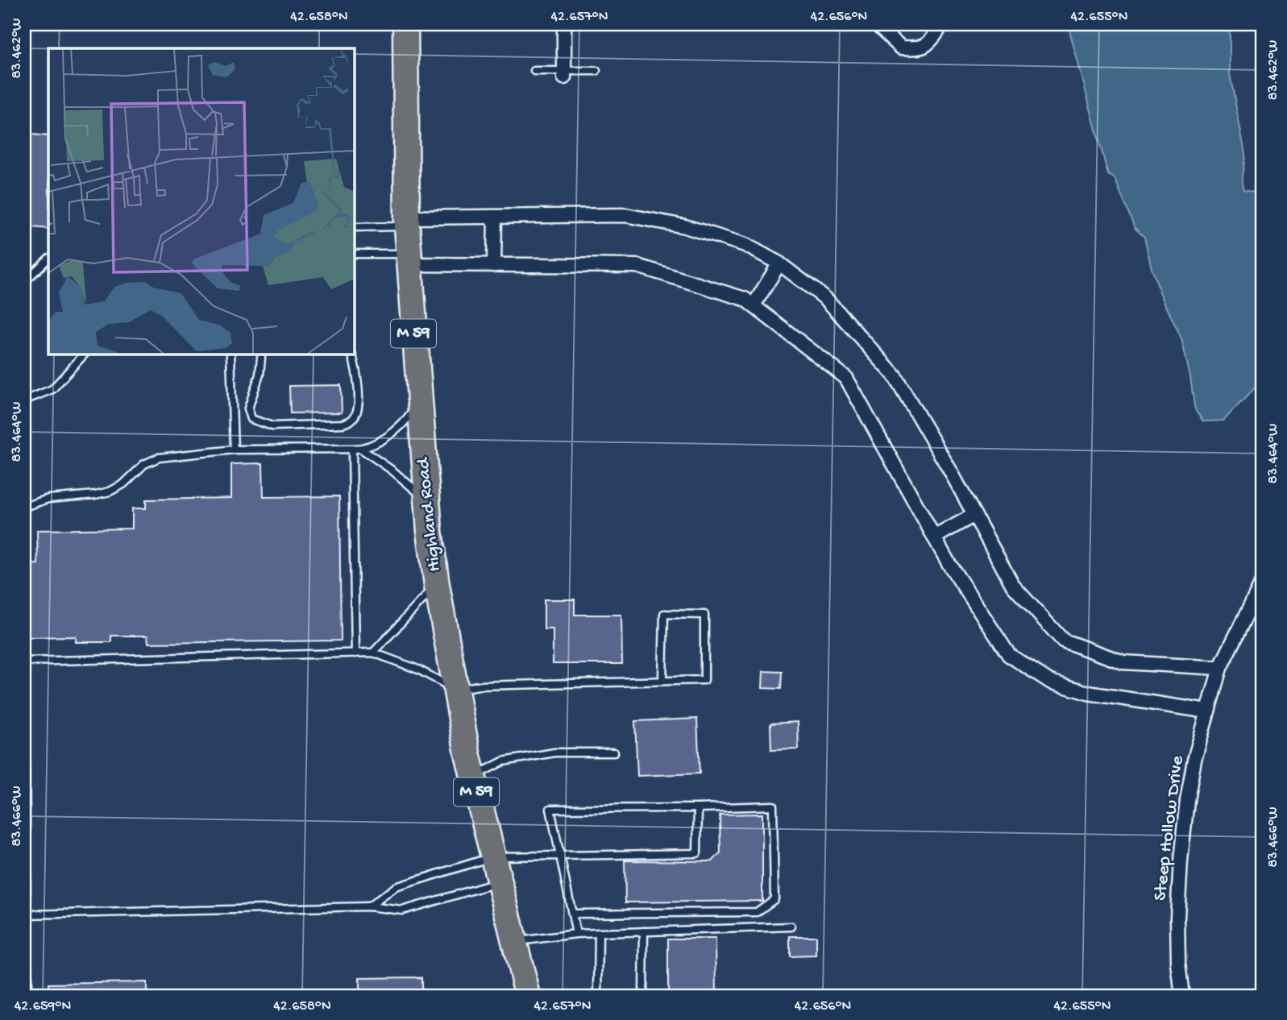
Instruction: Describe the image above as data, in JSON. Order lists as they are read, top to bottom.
{
  "streets": {
    "highway": ["M 59", "Highland Road"],
    "street": ["Steep Hollow Drive"]
  },
  "coordinates": [
    "42.658°N",
    "42.657°N",
    "42.656°N",
    "42.655°N",
    "83.462°W",
    "83.464°W",
    "83.466°W",
    "42.659°N"
  ]
}
